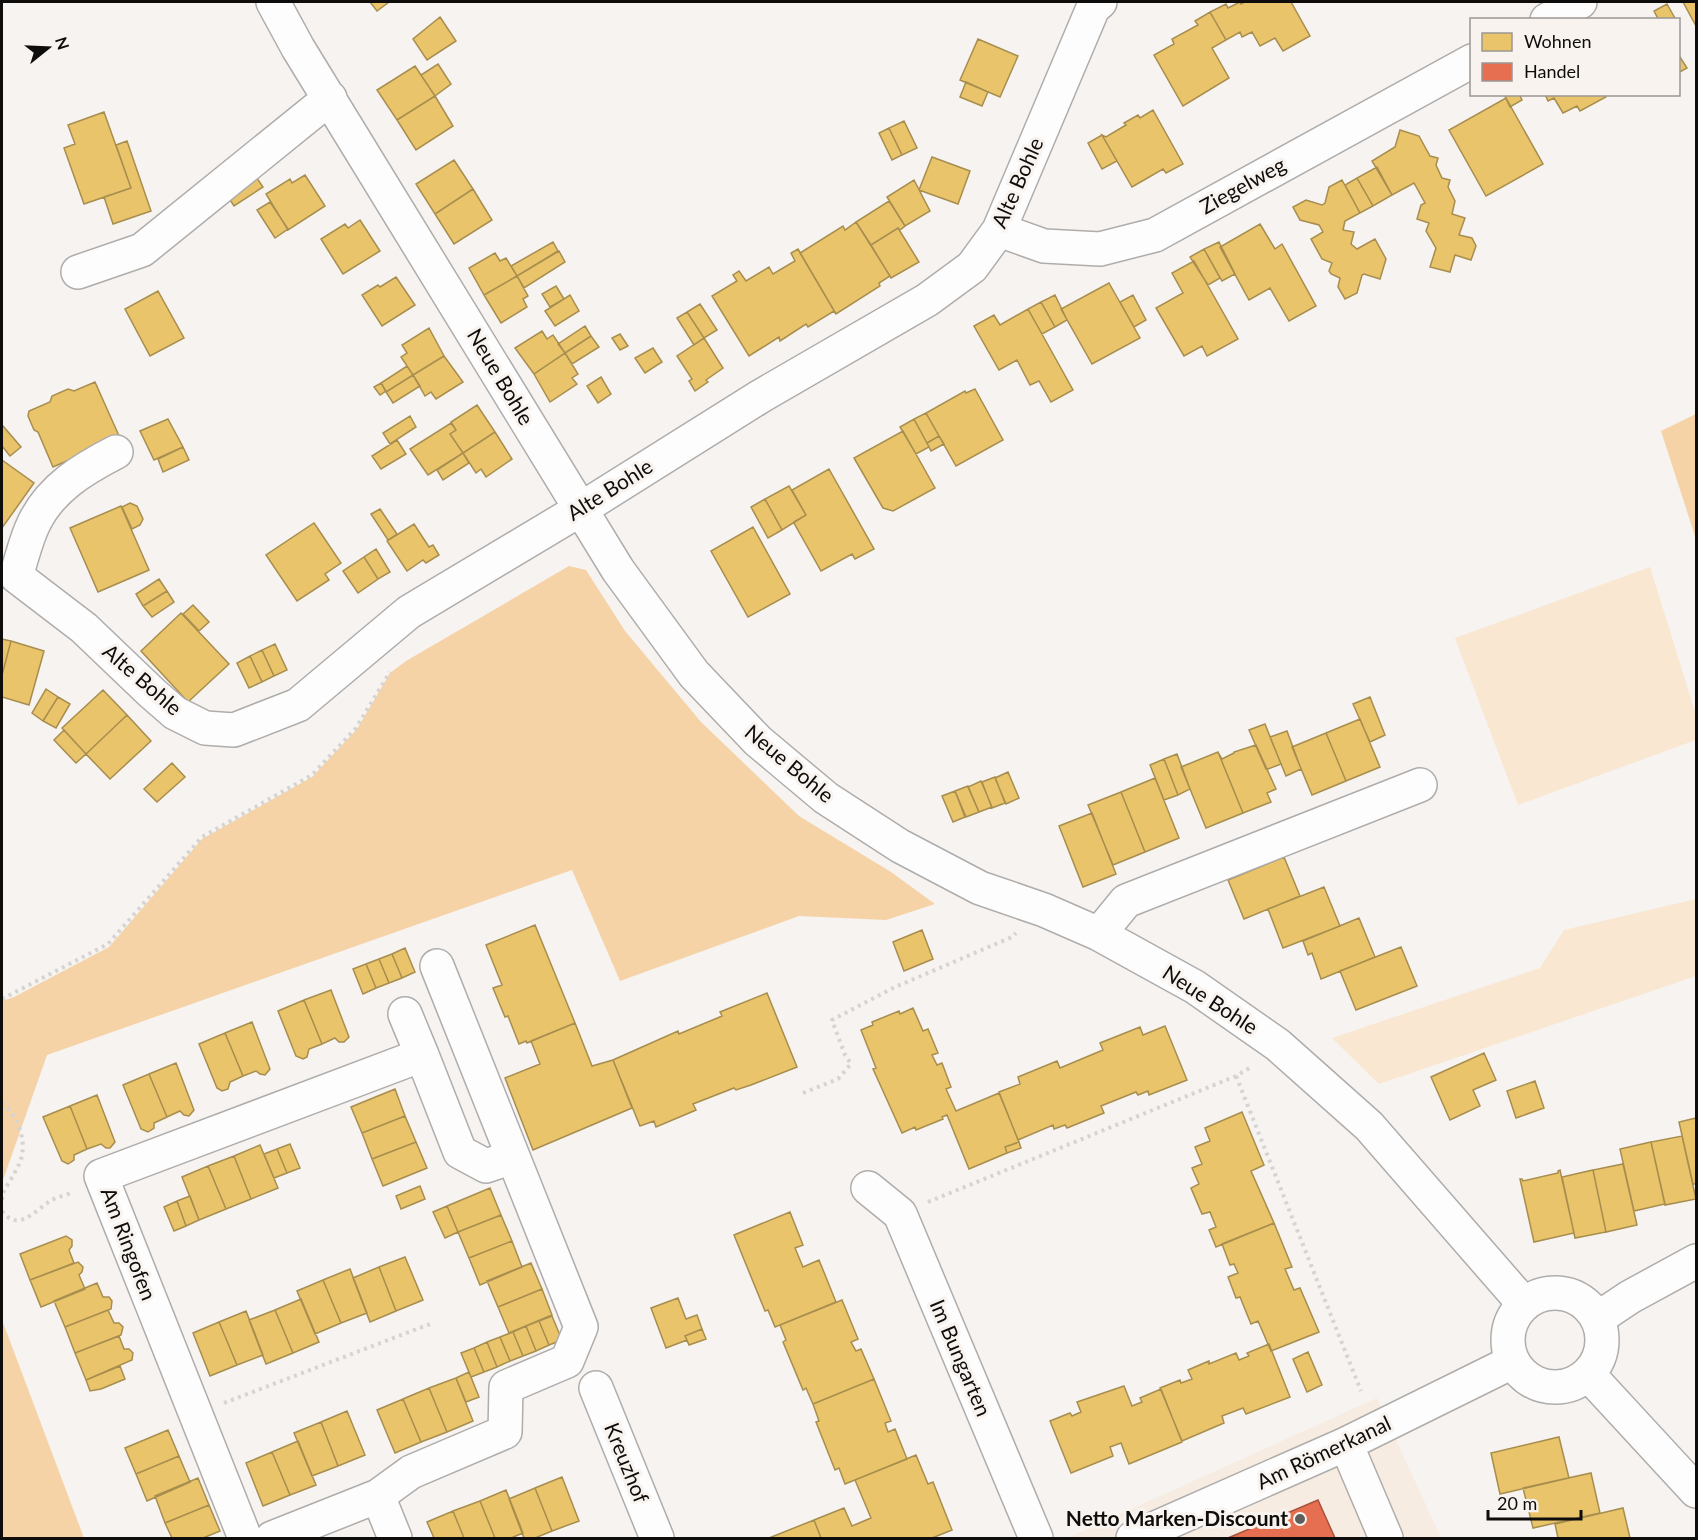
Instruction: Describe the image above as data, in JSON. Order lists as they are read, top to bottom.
{
  "streets": {
    "street": [
      "Alte Bohle",
      "Ziegelweg",
      "Neue Bohle",
      "Am Ringofen",
      "Im Bungarten",
      "Am Römerkanal",
      "Kreuzhof"
    ]
  },
  "crossings": [
    ["Alte Bohle", "Ziegelweg"],
    ["Alte Bohle", "Neue Bohle"],
    ["Neue Bohle", "Am Römerkanal"]
  ],
  "places": ["Netto Marken-Discount"],
  "legend": ["Wohnen", "Handel"],
  "scale_bar": "20 m",
  "north": "right"
}
